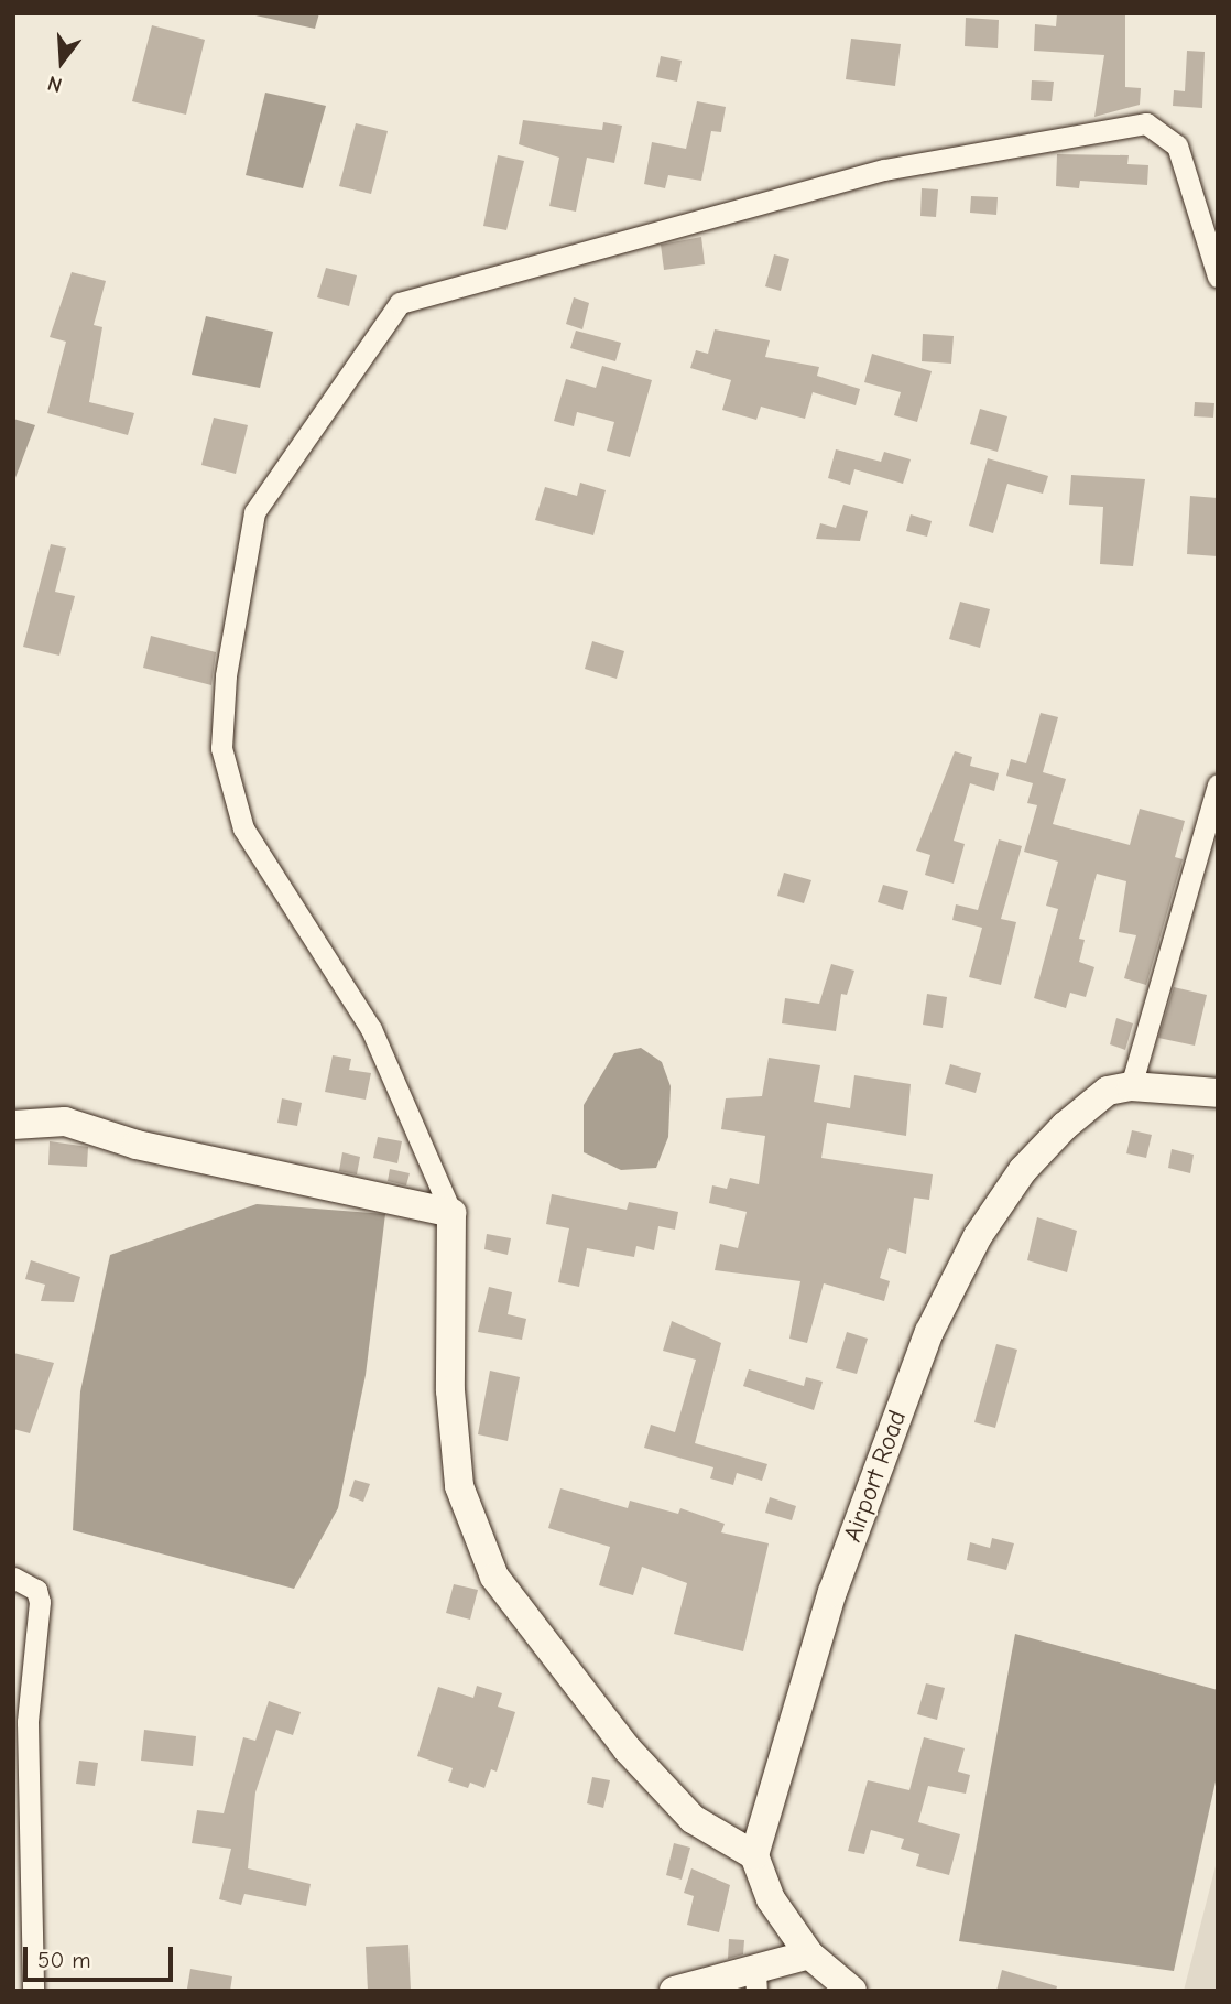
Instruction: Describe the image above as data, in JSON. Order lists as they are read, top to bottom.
{
  "streets": {
    "main road": ["Airport Road"]
  },
  "scale_bar": "50 m",
  "north": "bottom"
}
